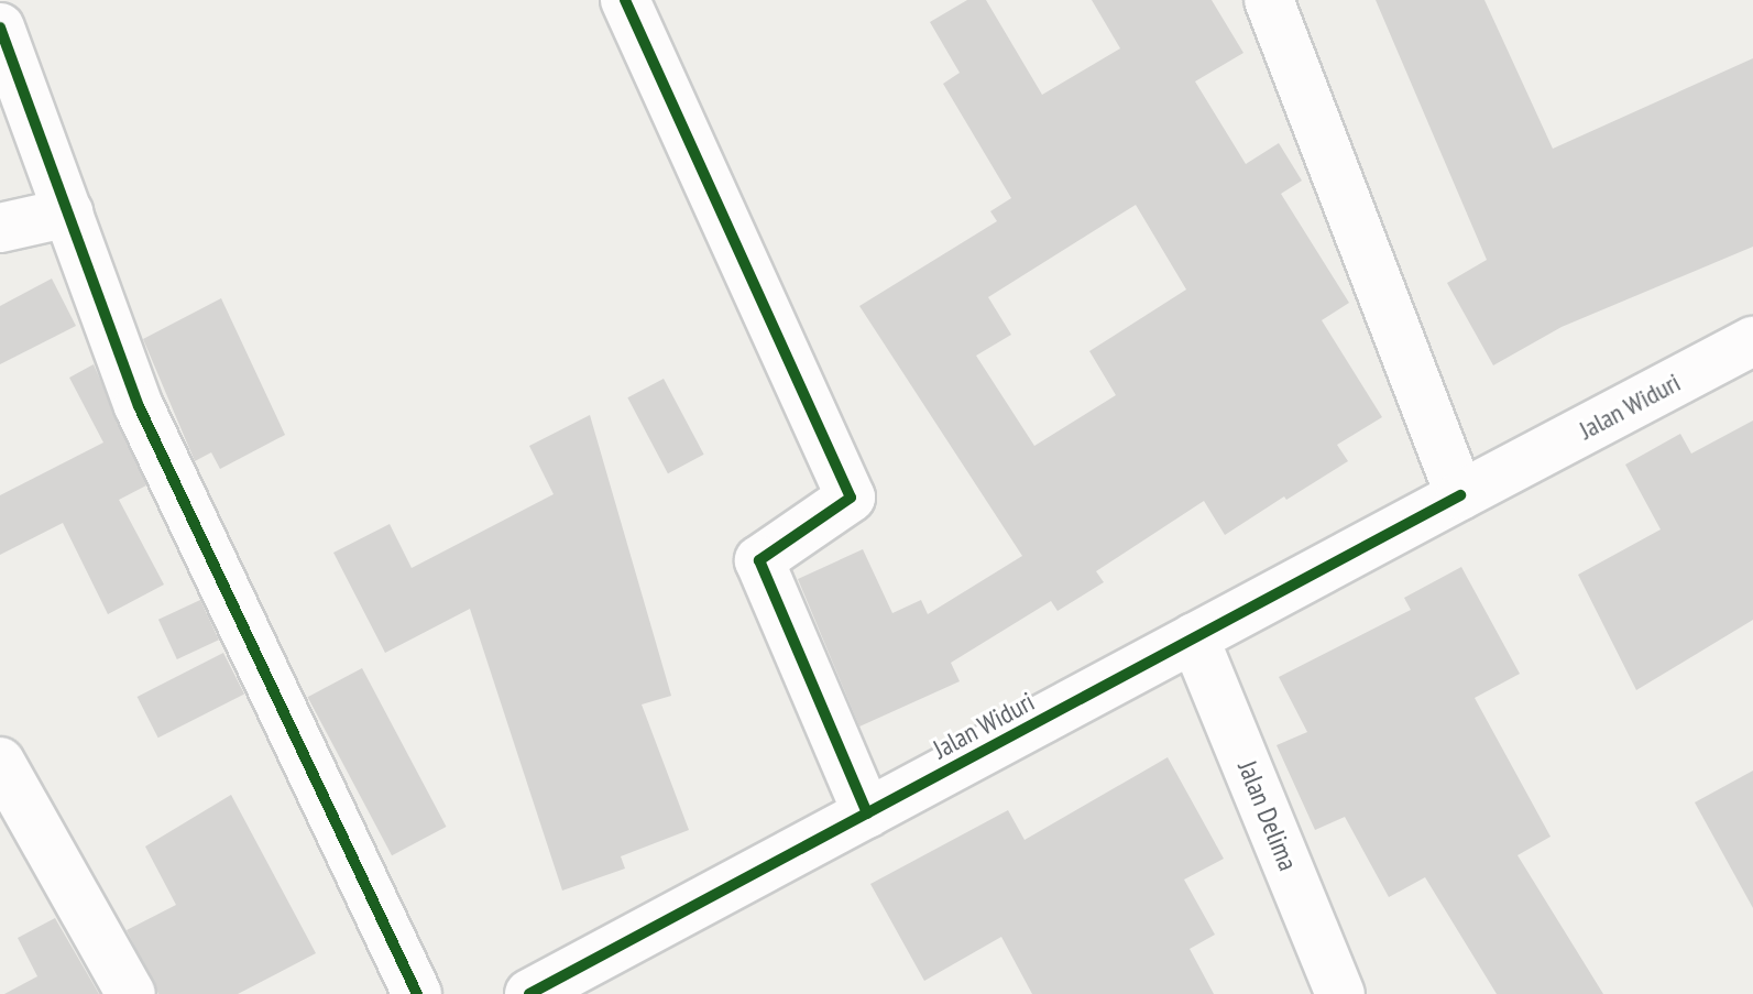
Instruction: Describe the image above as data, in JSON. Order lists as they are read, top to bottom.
{
  "streets": {
    "street": ["Jalan Widuri", "Jalan Delima"]
  },
  "crossings": [
    ["Jalan Widuri", "Jalan Delima"]
  ]
}
